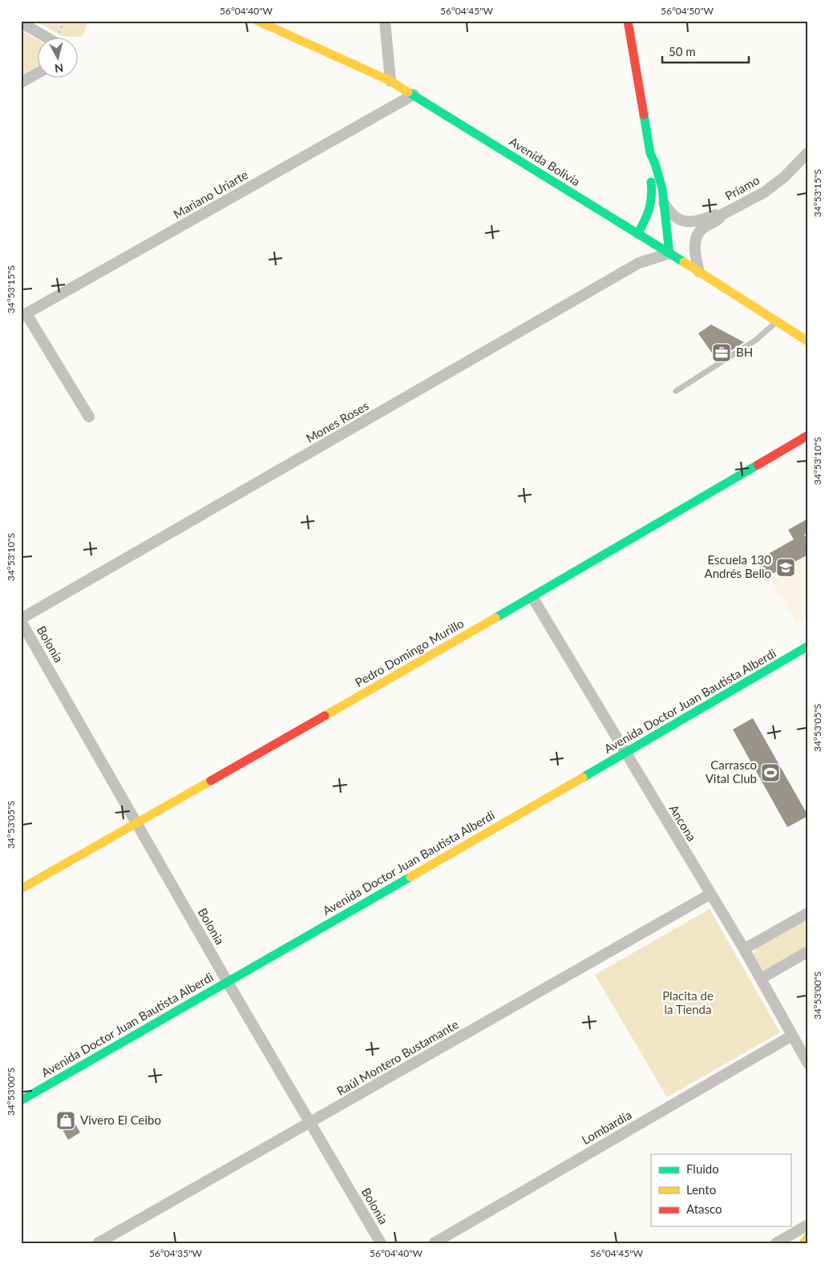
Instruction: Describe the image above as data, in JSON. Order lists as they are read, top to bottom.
{
  "streets": {
    "street": [
      "Avenida Bolivia",
      "Príamo",
      "Mariano Uriarte",
      "Mones Roses",
      "Bolonia",
      "Pedro Domingo Murillo",
      "Avenida Doctor Juan Bautista Alberdi",
      "Ancona",
      "Raúl Montero Bustamante",
      "Lombardía"
    ]
  },
  "crossings": [
    ["Avenida Bolivia", "Príamo"],
    ["Avenida Bolivia", "Mariano Uriarte"],
    ["Avenida Bolivia", "Mones Roses"],
    ["Mones Roses", "Bolonia"],
    ["Bolonia", "Pedro Domingo Murillo"],
    ["Bolonia", "Avenida Doctor Juan Bautista Alberdi"],
    ["Bolonia", "Raúl Montero Bustamante"],
    ["Pedro Domingo Murillo", "Ancona"],
    ["Avenida Doctor Juan Bautista Alberdi", "Ancona"],
    ["Ancona", "Raúl Montero Bustamante"],
    ["Ancona", "Lombardía"]
  ],
  "parks": ["Placita de la Tienda"],
  "places": {
    "office": ["BH"],
    "school or university": ["Escuela 130 Andrés Bello"],
    "sports": ["Carrasco Vital Club"],
    "shop": ["Vivero El Ceibo"]
  },
  "legend": ["Fluido", "Lento", "Atasco"],
  "scale_bar": "50 m",
  "north": "bottom",
  "coordinates": [
    "56°04'40\"W",
    "56°04'45\"W",
    "56°04'50\"W",
    "34°53'15\"S",
    "34°53'10\"S",
    "34°53'05\"S",
    "34°53'00\"S",
    "56°04'35\"W"
  ]
}
